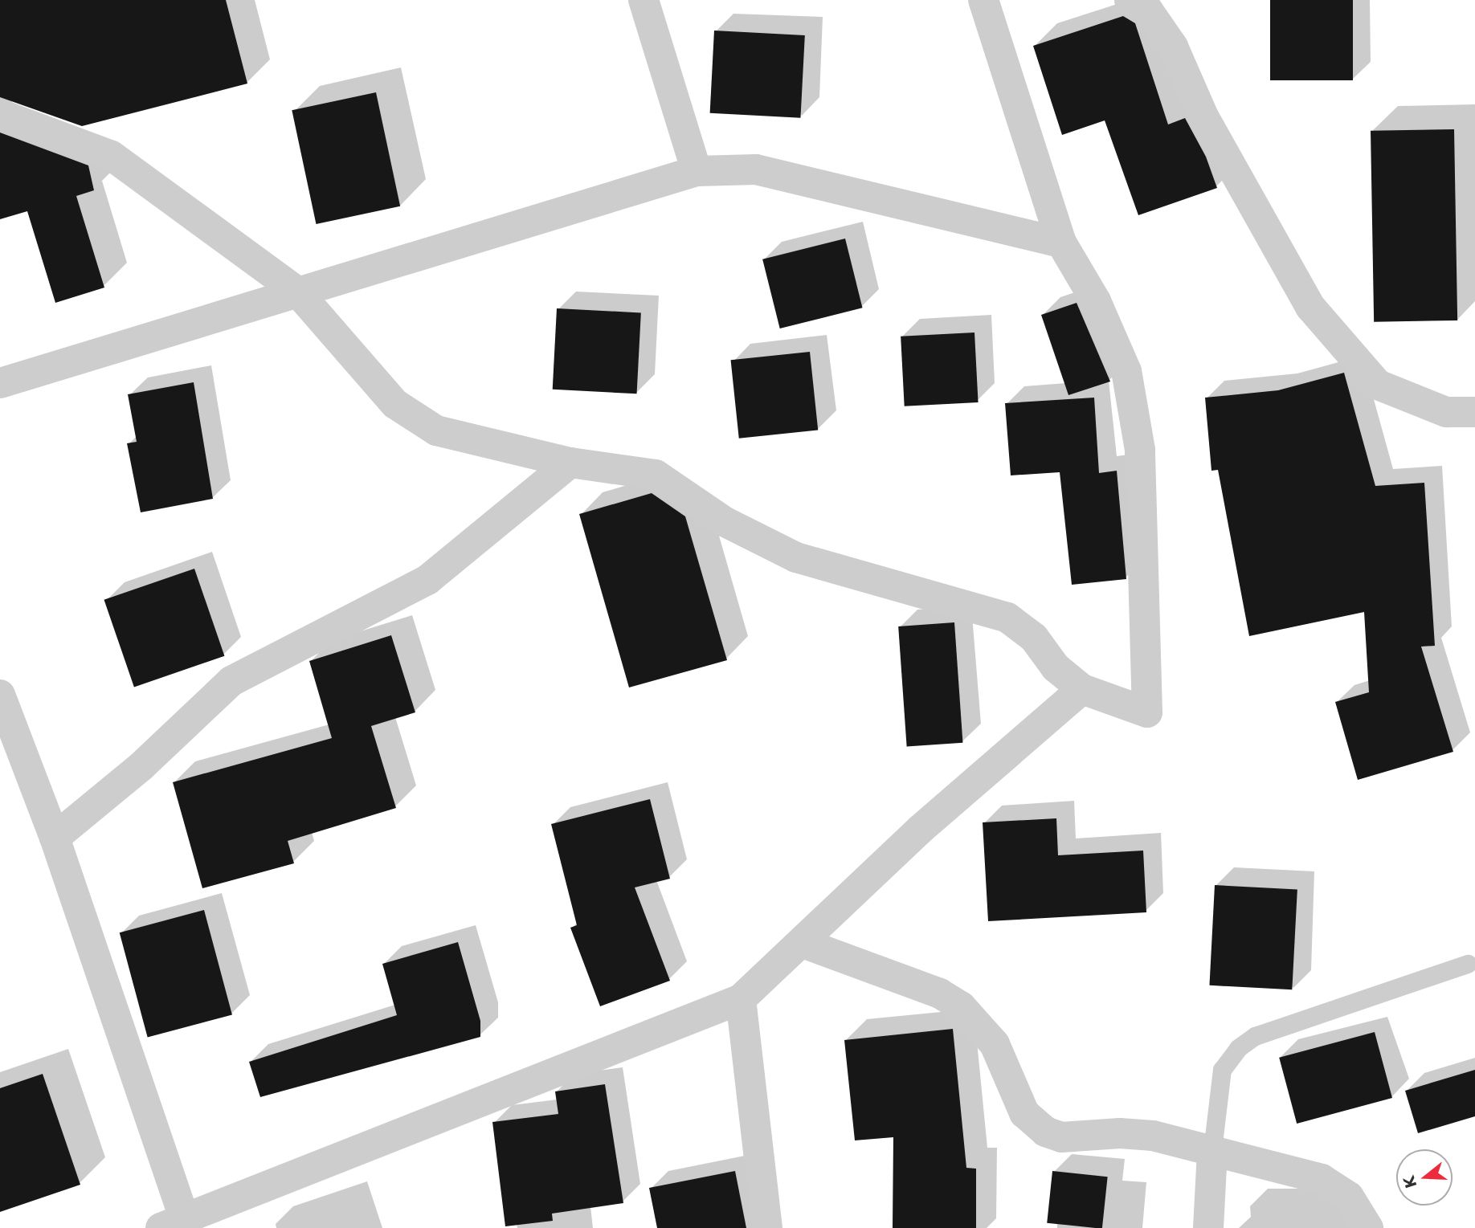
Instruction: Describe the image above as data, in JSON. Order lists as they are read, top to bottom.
{
  "north": "left"
}
